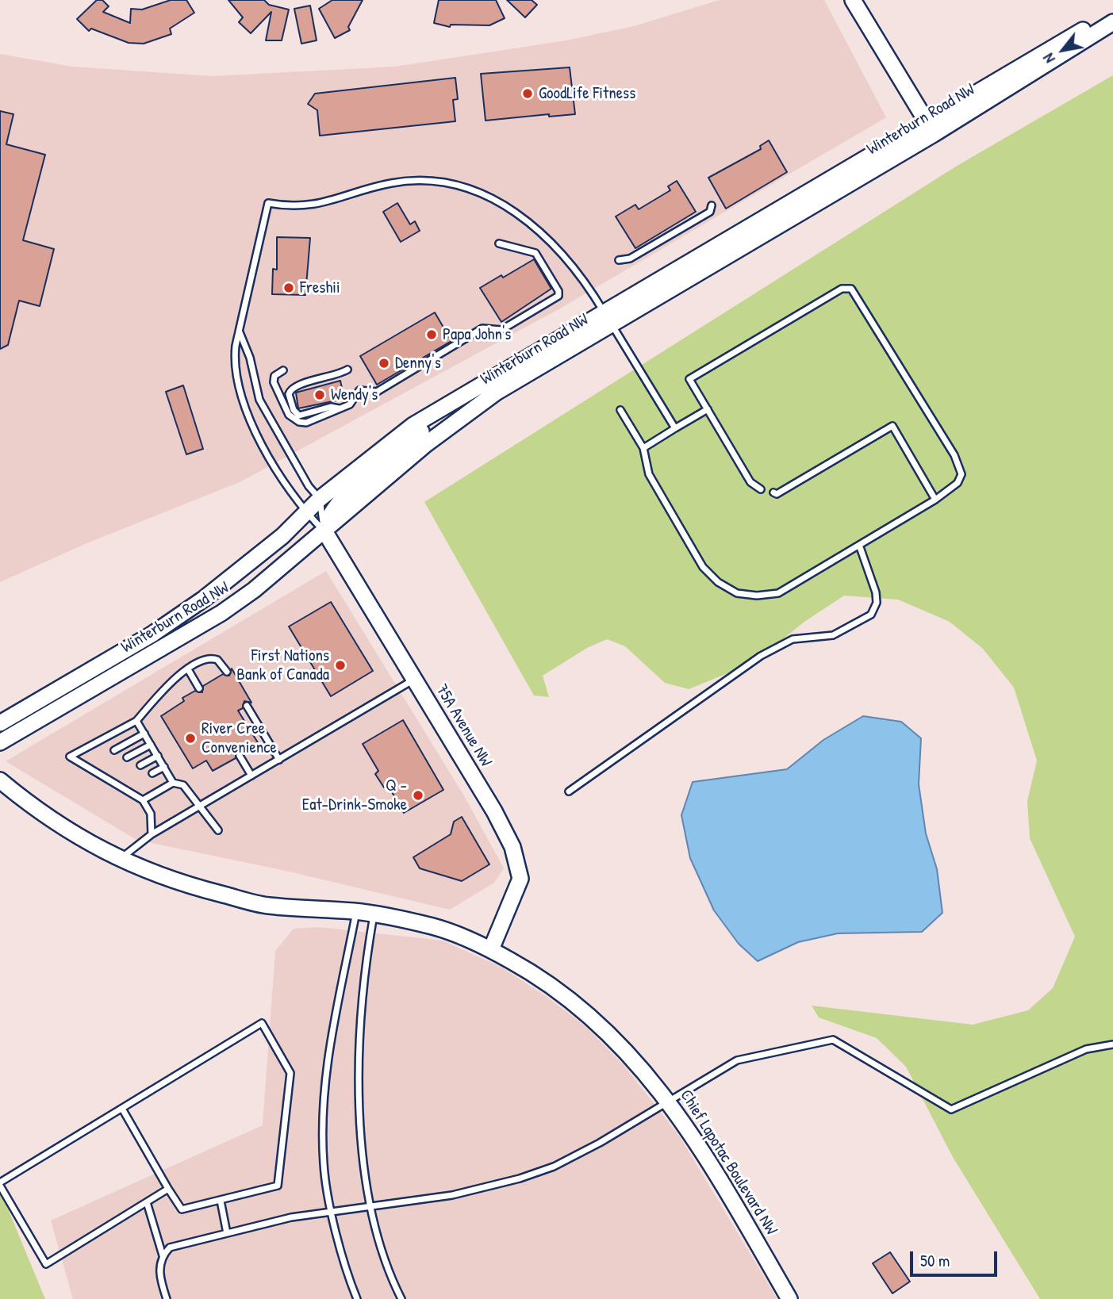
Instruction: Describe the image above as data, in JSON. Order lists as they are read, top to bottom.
{
  "streets": {
    "main road": ["Winterburn Road NW", "75A Avenue NW", "Chief Lapotac Boulevard NW"]
  },
  "crossings": [
    ["Winterburn Road NW", "75A Avenue NW"],
    ["75A Avenue NW", "Chief Lapotac Boulevard NW"]
  ],
  "places": [
    "GoodLife Fitness",
    "Freshii",
    "Papa John's",
    "Denny's",
    "Wendy's",
    "First Nations Bank of Canada",
    "River Cree Convenience",
    "Q - Eat-Drink-Smoke"
  ],
  "scale_bar": "50 m",
  "north": "bottom left"
}
